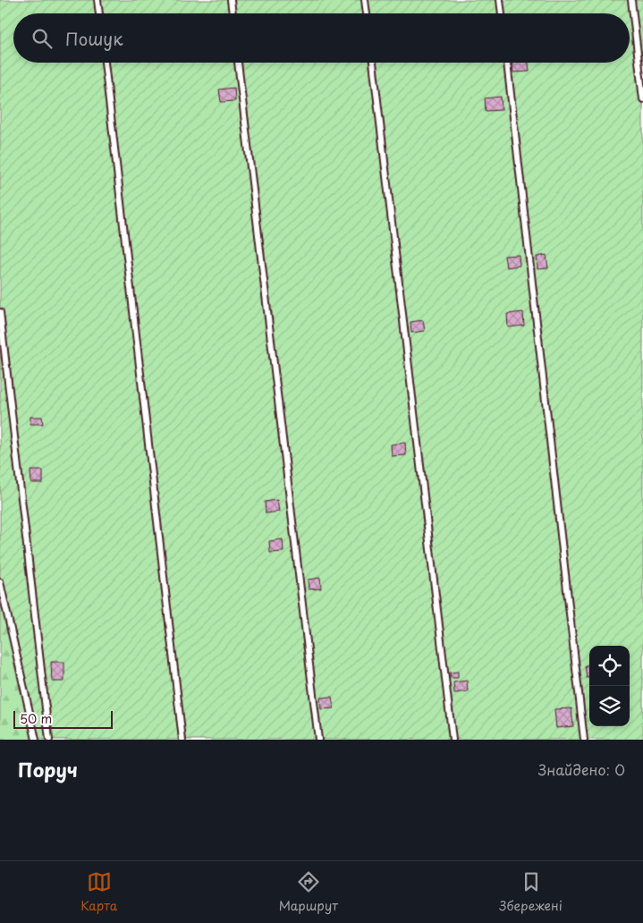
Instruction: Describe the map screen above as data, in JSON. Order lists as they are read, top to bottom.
{
  "scale_bar": "50 m",
  "page": {
    "search": "Пошук",
    "scale": "50 m",
    "heading": ["Поруч", "Знайдено: 0"],
    "nav": ["Карта", "Маршрут", "Збережені"]
  }
}
